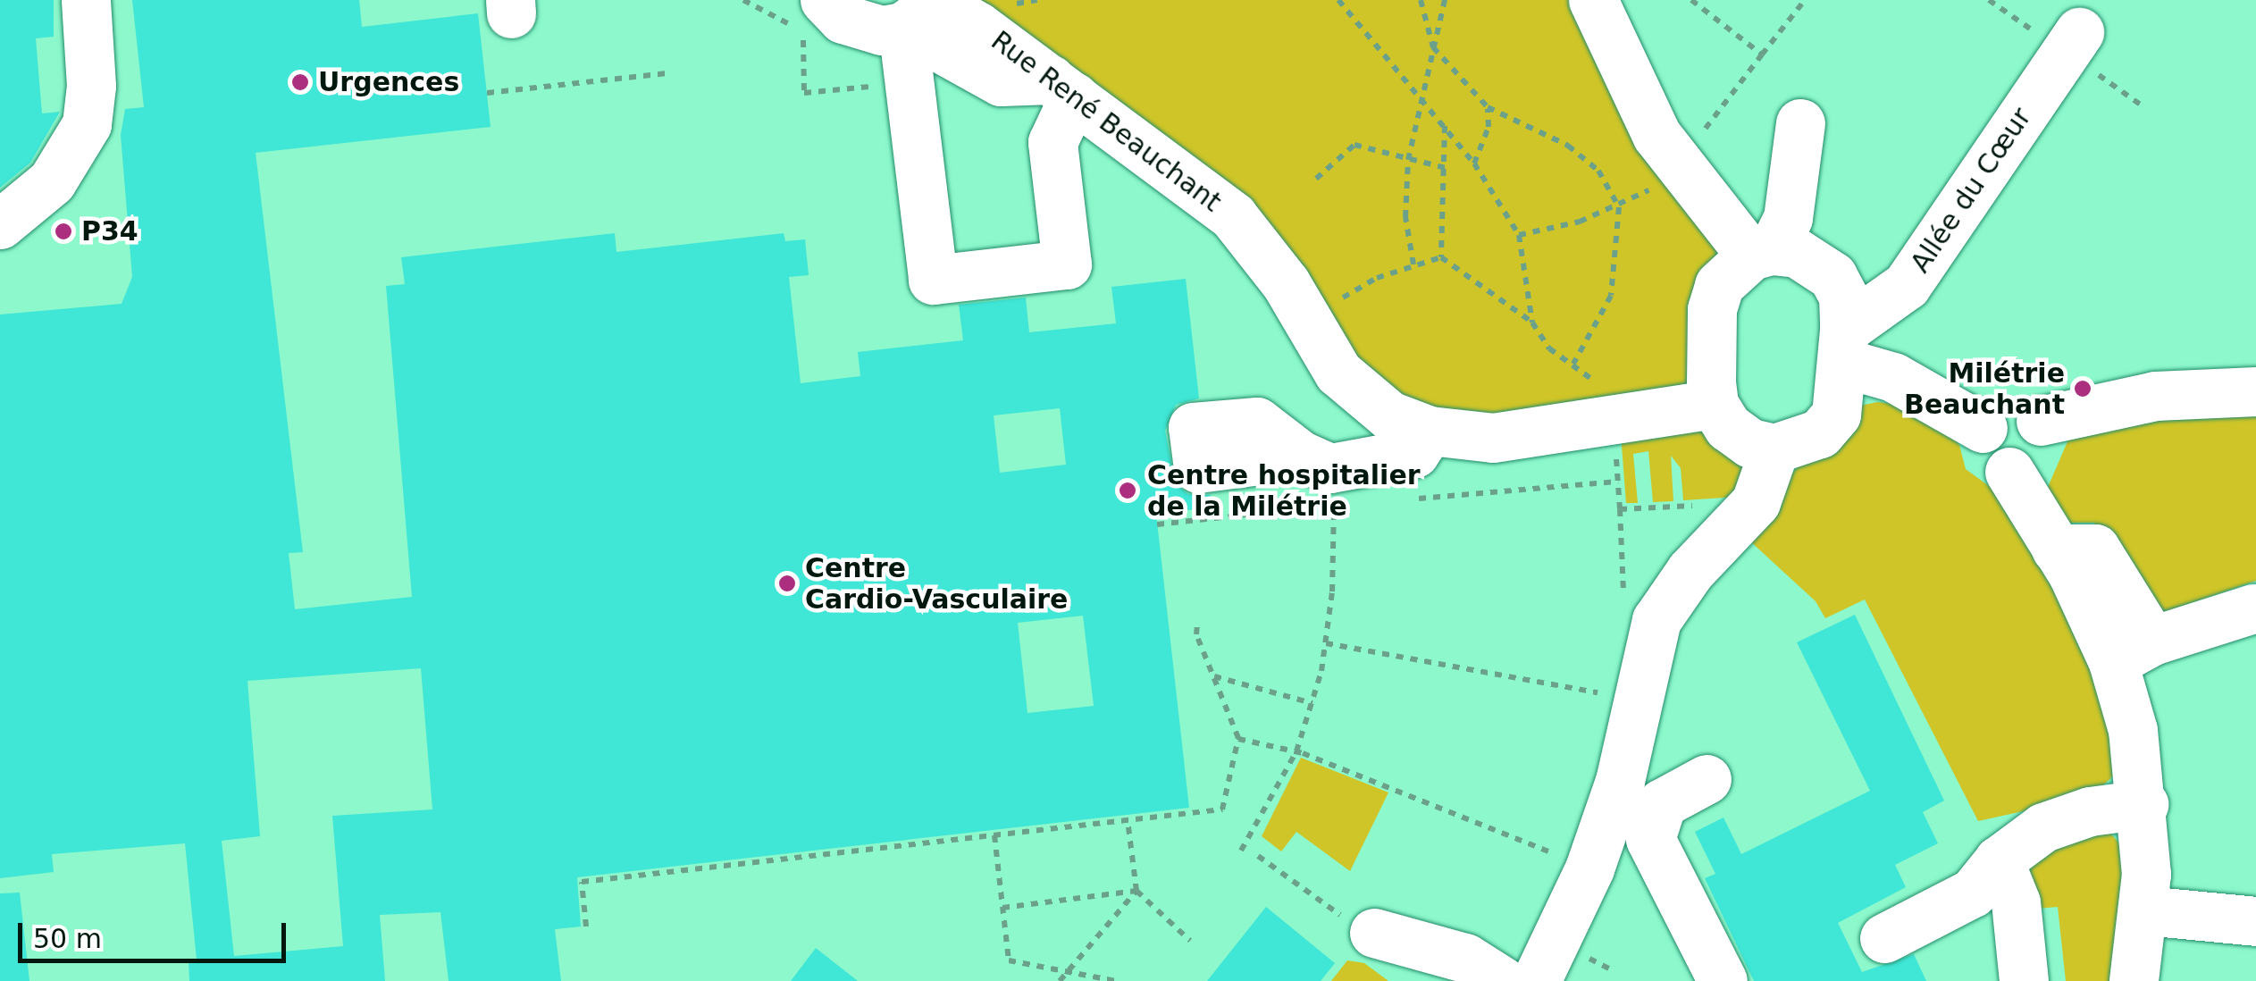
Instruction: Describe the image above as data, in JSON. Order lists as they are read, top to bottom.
{
  "streets": {
    "street": ["Rue René Beauchant", "Allée du Cœur"]
  },
  "crossings": [
    ["Rue René Beauchant", "Allée du Cœur"]
  ],
  "places": [
    "Urgences",
    "P34",
    "Milétrie Beauchant",
    "Centre hospitalier de la Milétrie",
    "Centre Cardio-Vasculaire"
  ],
  "scale_bar": "50 m"
}
